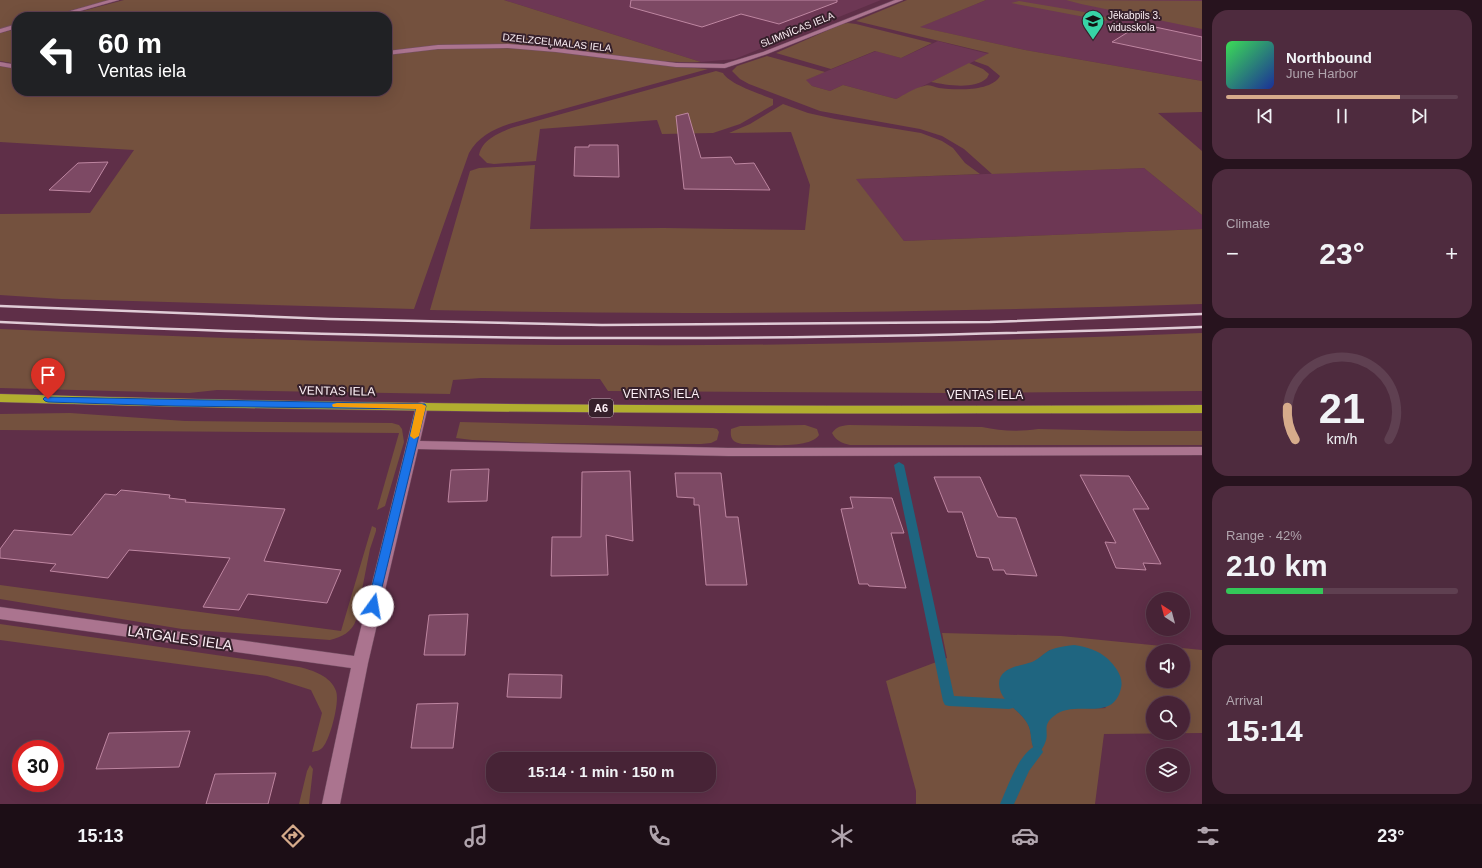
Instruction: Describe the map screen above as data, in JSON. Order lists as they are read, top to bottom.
{
  "streets": {
    "highway": ["VENTAS IELA", "A6"],
    "street": ["SLIMNĪCAS IELA", "DZELZCEĻMALAS IELA", "LATGALES IELA"]
  },
  "crossings": [
    ["SLIMNĪCAS IELA", "DZELZCEĻMALAS IELA"]
  ],
  "places": {
    "school or university": ["Jēkabpils 3. vidusskola"]
  },
  "north": "top left",
  "page": {
    "turn": ["60 m", "Ventas iela"],
    "song": ["Northbound", "June Harbor"],
    "tile": [
      "Climate",
      ["Range · 42%", "210 km"],
      ["Arrival", "15:14"]
    ],
    "heat": ["−", "23°", "+"],
    "limit": "30",
    "trip": "15:14 · 1 min · 150 m",
    "tabs": ["15:13", "23°"],
    "gauge": ["21", "km/h"]
  }
}
